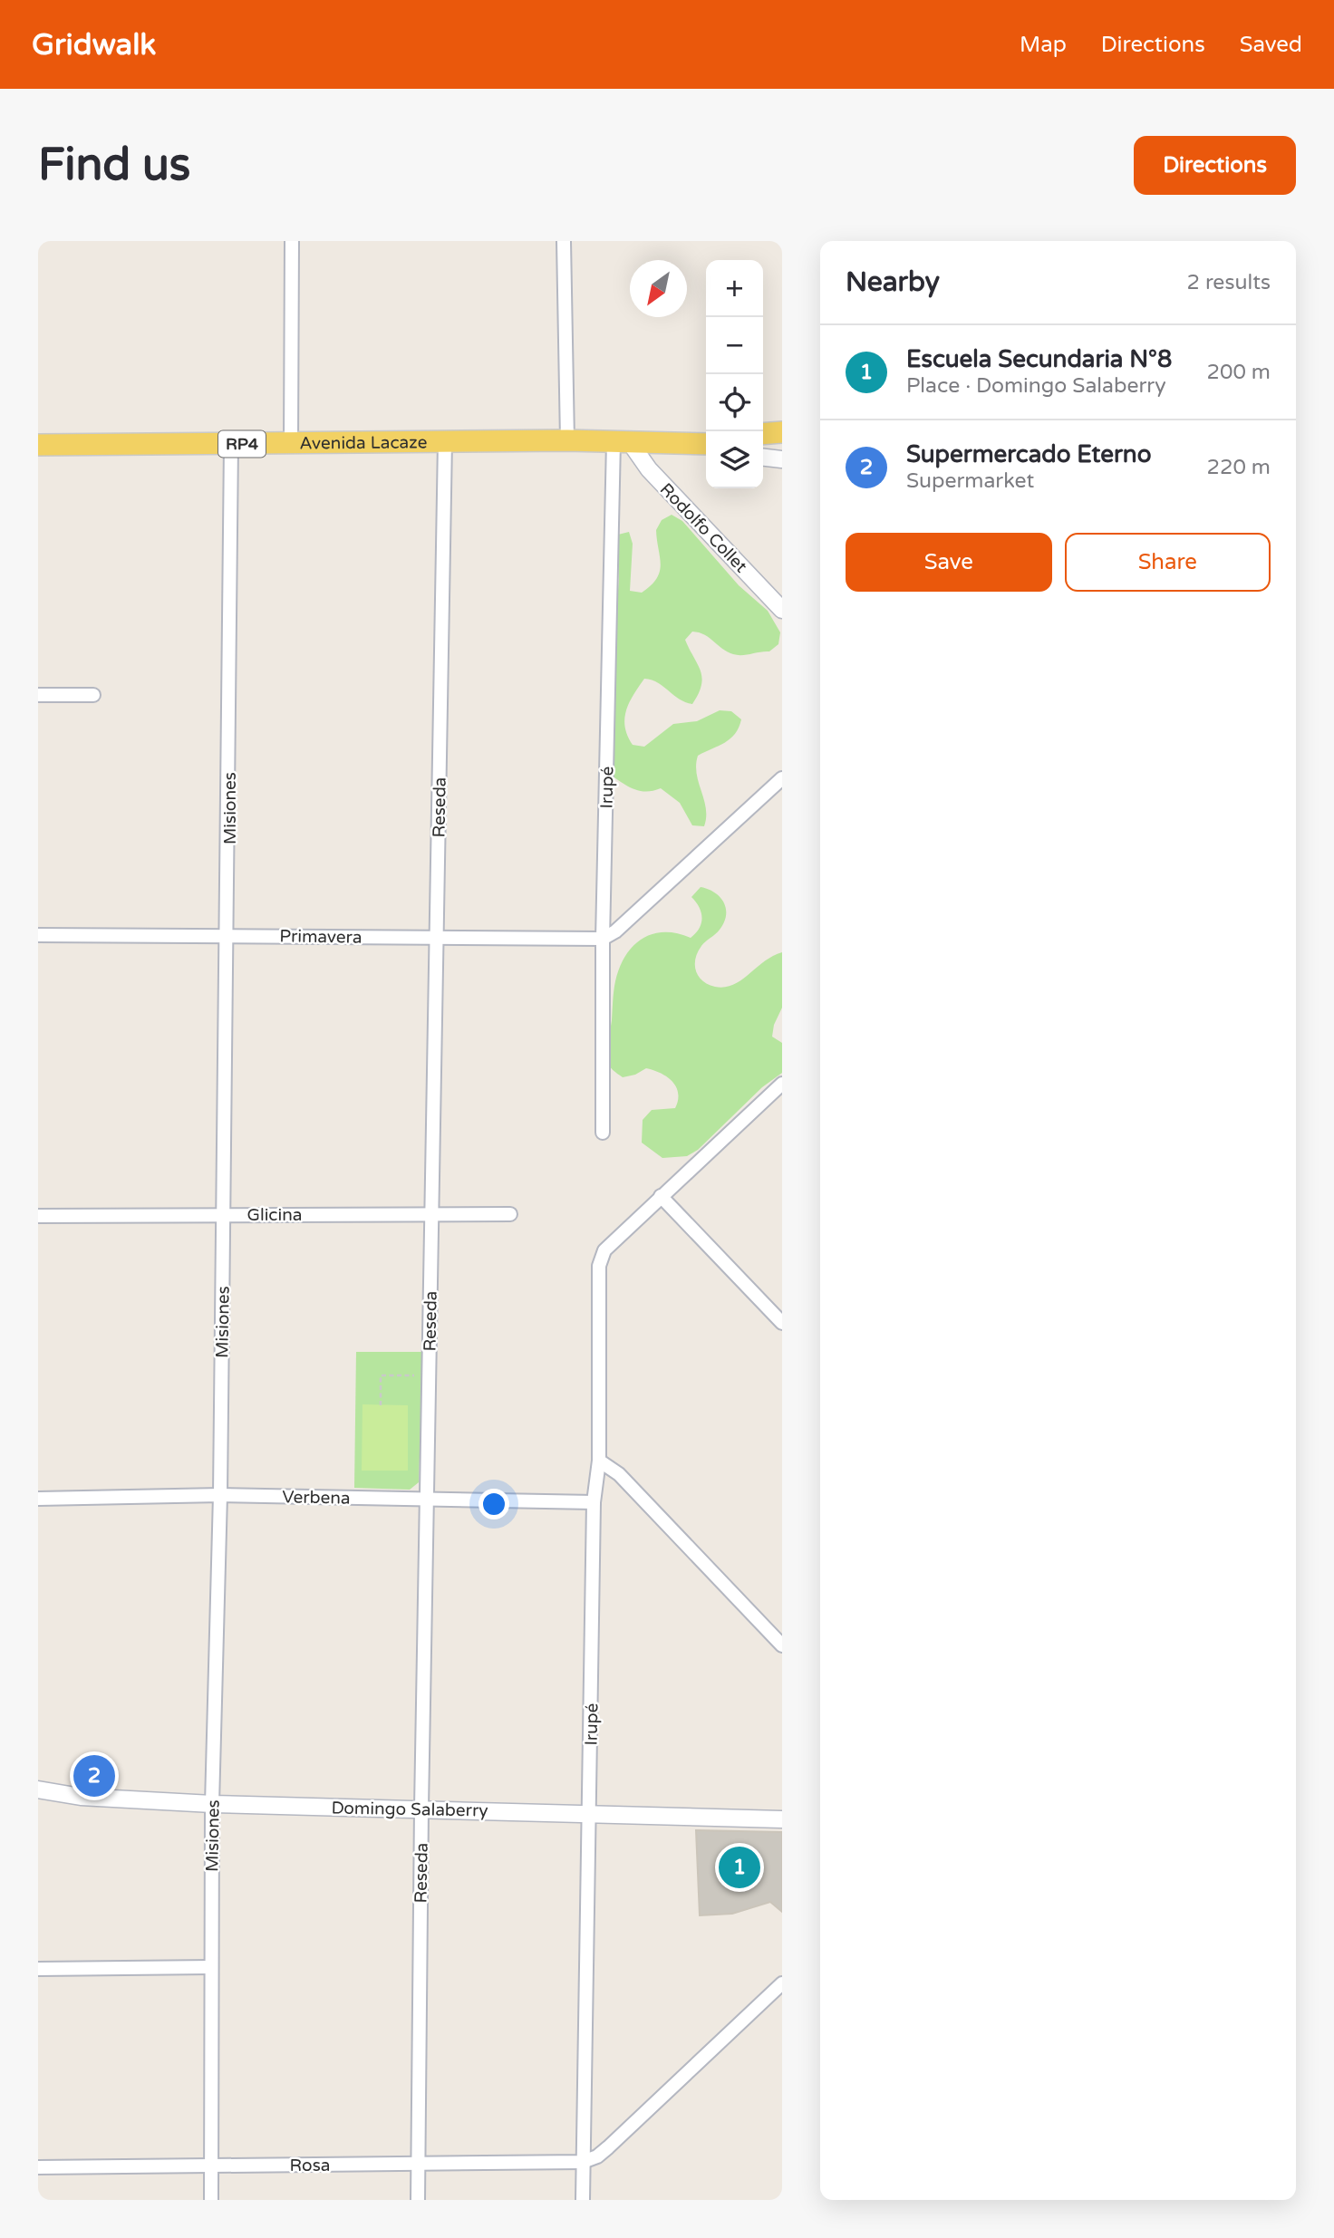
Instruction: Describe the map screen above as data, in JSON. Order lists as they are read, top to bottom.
{
  "streets": {
    "main road": ["Avenida Lacaze", "RP4"],
    "street": [
      "Rodolfo Collet",
      "Irupé",
      "Reseda",
      "Misiones",
      "Primavera",
      "Glicina",
      "Verbena",
      "Domingo Salaberry",
      "Rosa"
    ]
  },
  "crossings": [
    ["Avenida Lacaze", "Rodolfo Collet"],
    ["Avenida Lacaze", "Irupé"],
    ["Avenida Lacaze", "Reseda"],
    ["Avenida Lacaze", "Misiones"],
    ["Rodolfo Collet", "Irupé"],
    ["Irupé", "Primavera"],
    ["Irupé", "Verbena"],
    ["Irupé", "Domingo Salaberry"],
    ["Irupé", "Rosa"],
    ["Reseda", "Primavera"],
    ["Reseda", "Glicina"],
    ["Reseda", "Verbena"],
    ["Reseda", "Domingo Salaberry"],
    ["Reseda", "Rosa"],
    ["Misiones", "Primavera"],
    ["Misiones", "Glicina"],
    ["Misiones", "Verbena"],
    ["Misiones", "Domingo Salaberry"],
    ["Misiones", "Rosa"]
  ],
  "north": "bottom left",
  "page": {
    "header": "Gridwalk",
    "nav": ["Map", "Directions", "Saved"],
    "buttons": [
      "Directions",
      ["Save", "Share"]
    ],
    "title": "Find us",
    "heading": ["Nearby", "2 results"],
    "map_buttons": ["+", "−"],
    "list": [
      {
        "mark": "1",
        "name": "Escuela Secundaria N°8",
        "note": "Place · Domingo Salaberry",
        "value": "200 m"
      },
      {
        "mark": "2",
        "name": "Supermercado Eterno",
        "note": "Supermarket",
        "value": "220 m"
      }
    ],
    "pins": ["2", "1"]
  }
}
